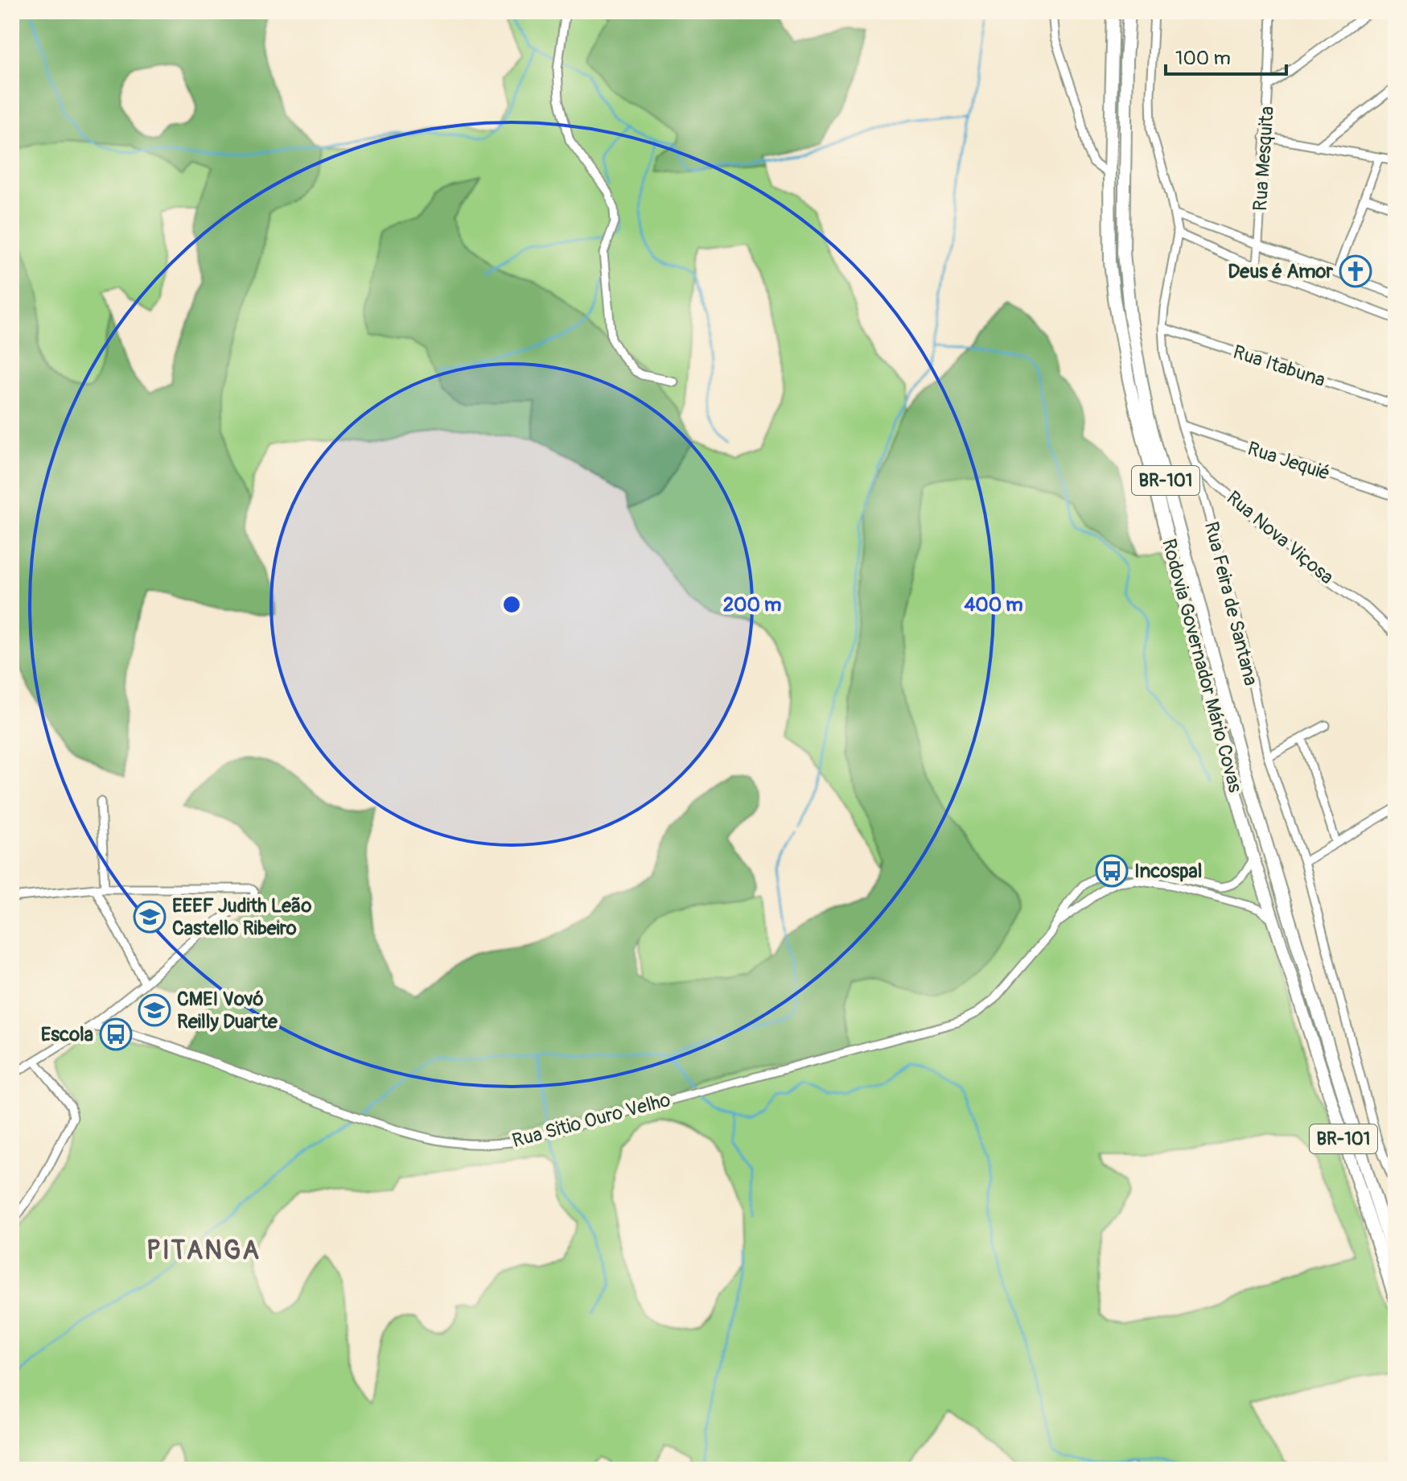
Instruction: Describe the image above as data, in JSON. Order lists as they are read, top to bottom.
{
  "streets": {
    "main road": ["BR-101", "Rodovia Governador Mário Covas"],
    "street": [
      "Rua Mesquita",
      "Rua Itabuna",
      "Rua Jequié",
      "Rua Nova Viçosa",
      "Rua Feira de Santana",
      "Rua Sitio Ouro Velho"
    ]
  },
  "crossings": [
    ["Rua Itabuna", "Rua Feira de Santana"],
    ["Rua Jequié", "Rua Feira de Santana"],
    ["Rua Nova Viçosa", "Rua Feira de Santana"],
    ["Rodovia Governador Mário Covas", "Rua Sitio Ouro Velho"]
  ],
  "districts": ["PITANGA"],
  "places": {
    "church": ["Deus é Amor"],
    "bus stop": ["Incospal", "Escola"],
    "school or university": ["EEEF Judith Leão Castello Ribeiro", "CMEI Vovó Reilly Duarte"]
  },
  "scale_bar": "100 m",
  "rings": ["200 m", "400 m"]
}
